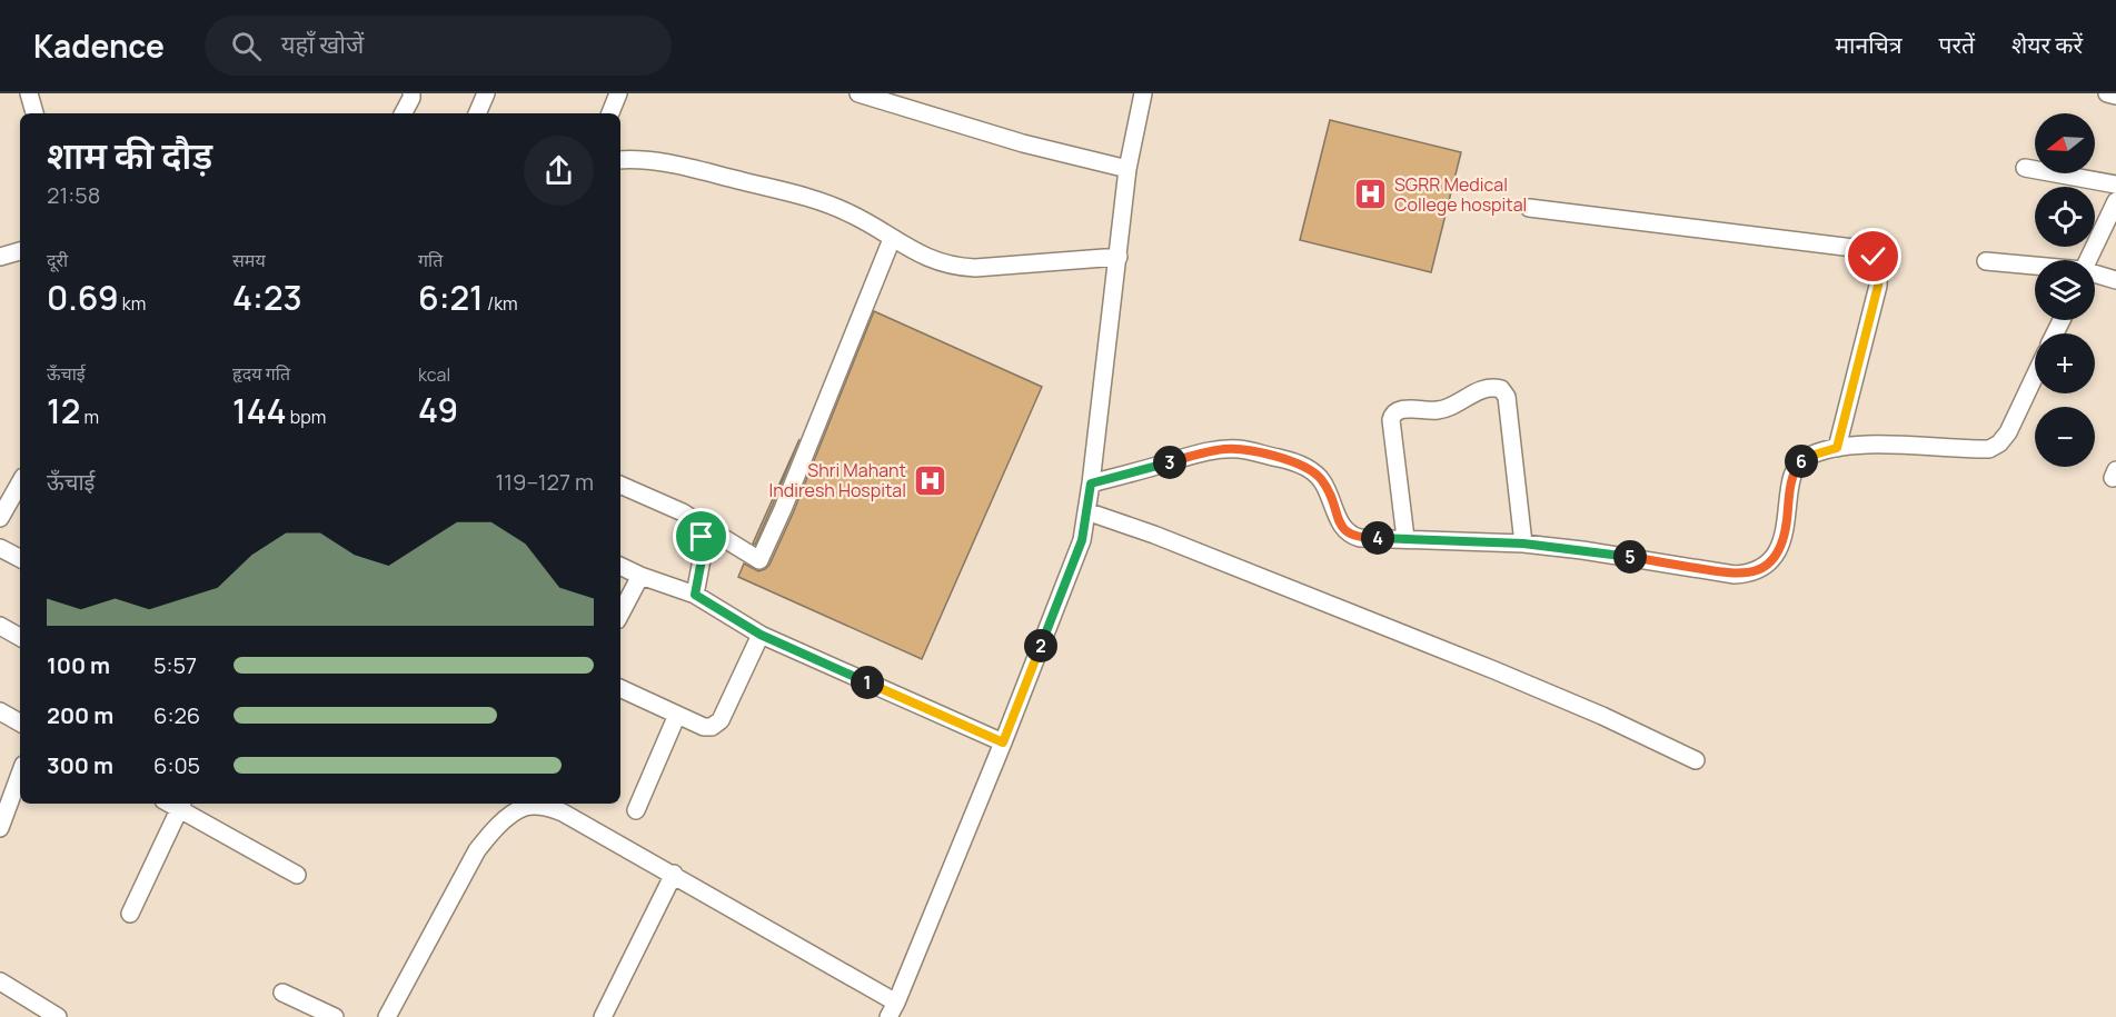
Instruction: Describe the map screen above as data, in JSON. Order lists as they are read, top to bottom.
{
  "places": {
    "hospital": ["SGRR Medical College hospital", "Shri Mahant Indiresh Hospital"]
  },
  "north": "left",
  "page": {
    "header": "Kadence",
    "search": "यहाँ खोजें",
    "nav": ["मानचित्र", "परतें", "शेयर करें"],
    "map_buttons": ["+", "−"],
    "heading": ["शाम की दौड़", "21:58"],
    "stats": [
      ["दूरी", "0.69 km"],
      ["समय", "4:23"],
      ["गति", "6:21 /km"],
      ["ऊँचाई", "12 m"],
      ["हृदय गति", "144 bpm"],
      ["kcal", "49"]
    ],
    "pins": [
      "6",
      "3",
      "4",
      "5",
      "2",
      "1"
    ],
    "chart": ["ऊँचाई", "119–127 m"],
    "list": [
      {
        "name": "100 m",
        "note": "5:57"
      },
      {
        "name": "200 m",
        "note": "6:26"
      },
      {
        "name": "300 m",
        "note": "6:05"
      }
    ]
  }
}
